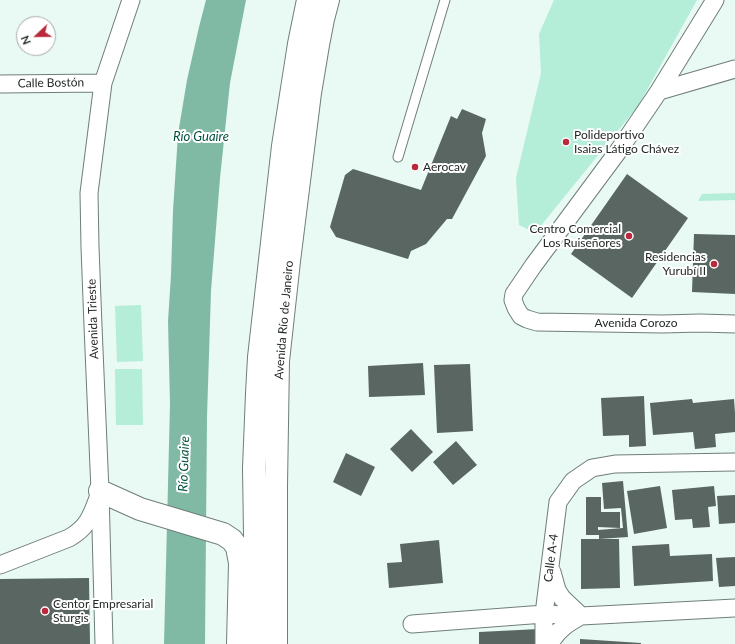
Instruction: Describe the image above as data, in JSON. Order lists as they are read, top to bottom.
{
  "streets": {
    "street": [
      "Calle Bostón",
      "Avenida Trieste",
      "Avenida Río de Janeiro",
      "Avenida Corozo",
      "Calle A-4"
    ]
  },
  "crossings": [
    ["Calle Bostón", "Avenida Trieste"]
  ],
  "water": ["Río Guaire"],
  "places": [
    "Polideportivo Isaias Látigo Chávez",
    "Aerocav",
    "Centro Comercial Los Ruiseñores",
    "Residencias Yurubí II",
    "Centor Empresarial Sturgis"
  ],
  "north": "left"
}
